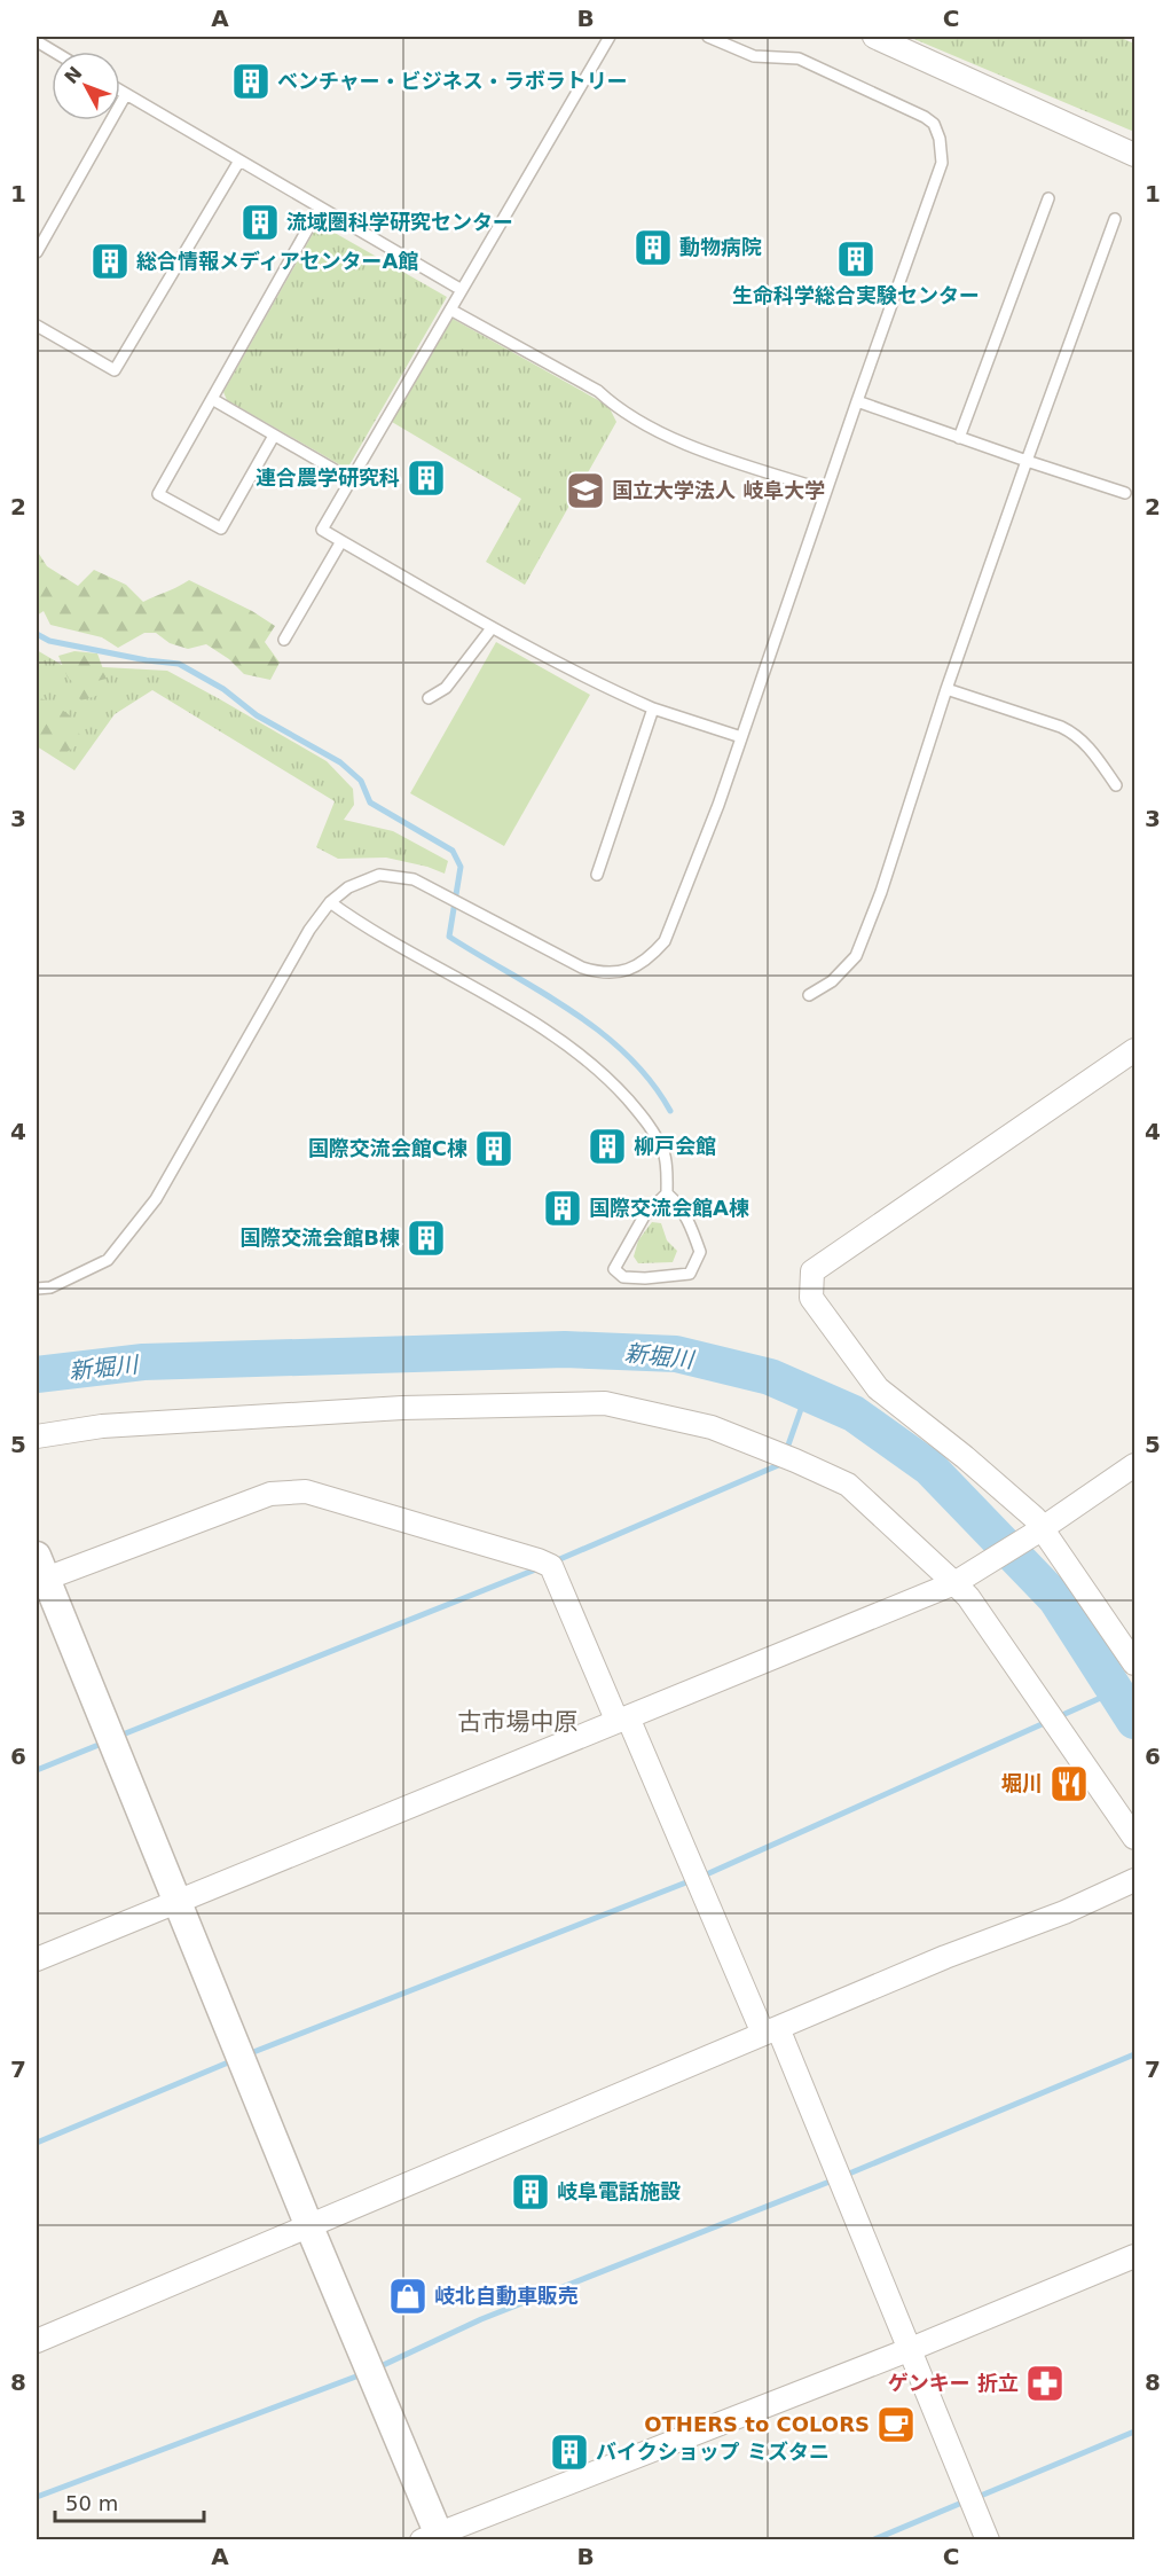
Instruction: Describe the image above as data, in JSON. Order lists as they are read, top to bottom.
{
  "districts": ["古市場中原"],
  "water": ["新堀川"],
  "places": {
    "building": [
      "ベンチャー・ビジネス・ラボラトリー",
      "流域圏科学研究センター",
      "動物病院",
      "生命科学総合実験センター",
      "総合情報メディアセンターA館",
      "連合農学研究科",
      "柳戸会館",
      "国際交流会館C棟",
      "国際交流会館A棟",
      "国際交流会館B棟",
      "岐阜電話施設",
      "バイクショップ ミズタニ"
    ],
    "school or university": ["国立大学法人 岐阜大学"],
    "restaurant": ["堀川"],
    "shop": ["岐北自動車販売"],
    "pharmacy": ["ゲンキー 折立"],
    "cafe": ["OTHERS to COLORS"]
  },
  "scale_bar": "50 m",
  "north": "top left",
  "grid": {
    "columns": ["A", "B", "C"],
    "rows": [
      "1",
      "2",
      "3",
      "4",
      "5",
      "6",
      "7",
      "8"
    ]
  }
}
